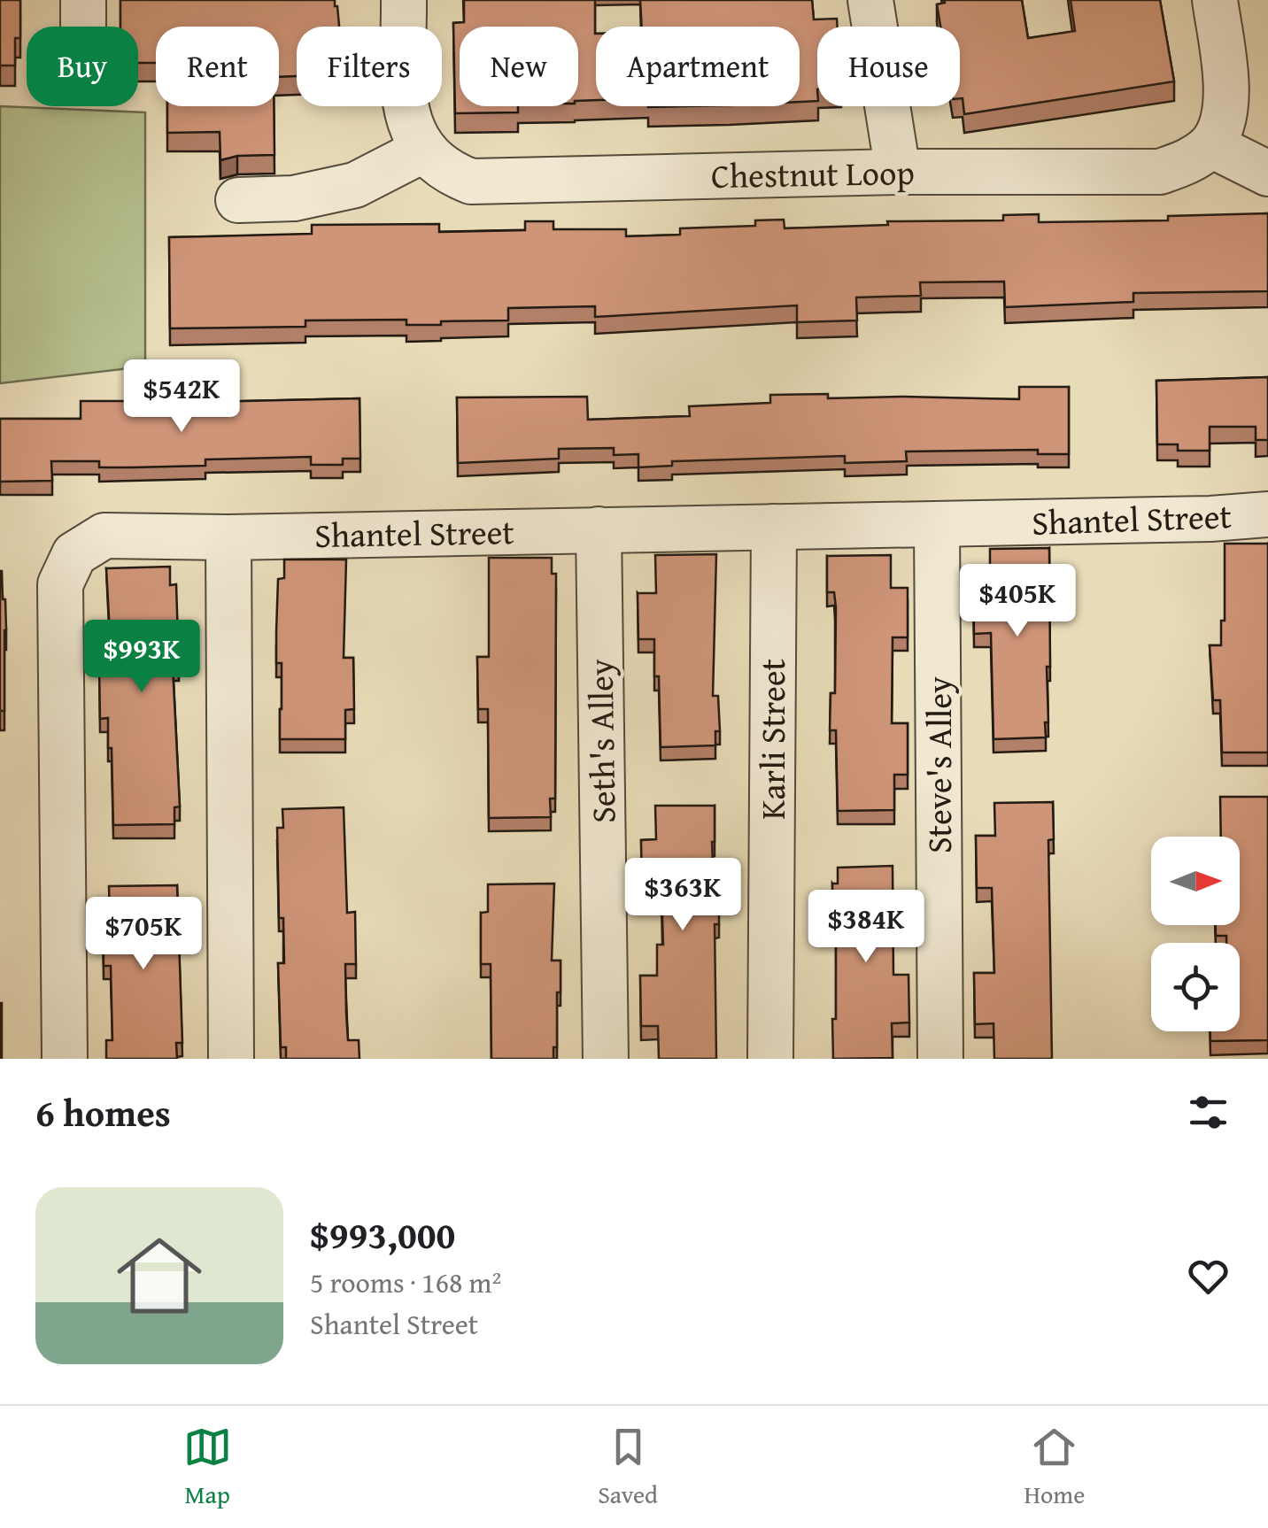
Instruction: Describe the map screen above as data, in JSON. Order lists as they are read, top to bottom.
{
  "streets": {
    "street": [
      "Chestnut Loop",
      "Shantel Street",
      "Karli Street",
      "Seth's Alley",
      "Steve's Alley"
    ]
  },
  "crossings": [
    ["Shantel Street", "Karli Street"],
    ["Shantel Street", "Seth's Alley"],
    ["Shantel Street", "Steve's Alley"]
  ],
  "north": "right",
  "page": {
    "chip": [
      "Buy",
      "Rent",
      "Filters",
      "New",
      "Apartment",
      "House"
    ],
    "price": [
      "$542K",
      "$405K",
      "$993K",
      "$363K",
      "$384K",
      "$705K"
    ],
    "heading": "6 homes",
    "list": [
      {
        "name": "$993,000",
        "note": "5 rooms · 168 m² · Shantel Street"
      }
    ],
    "tabs": ["Map", "Saved", "Home"]
  }
}
